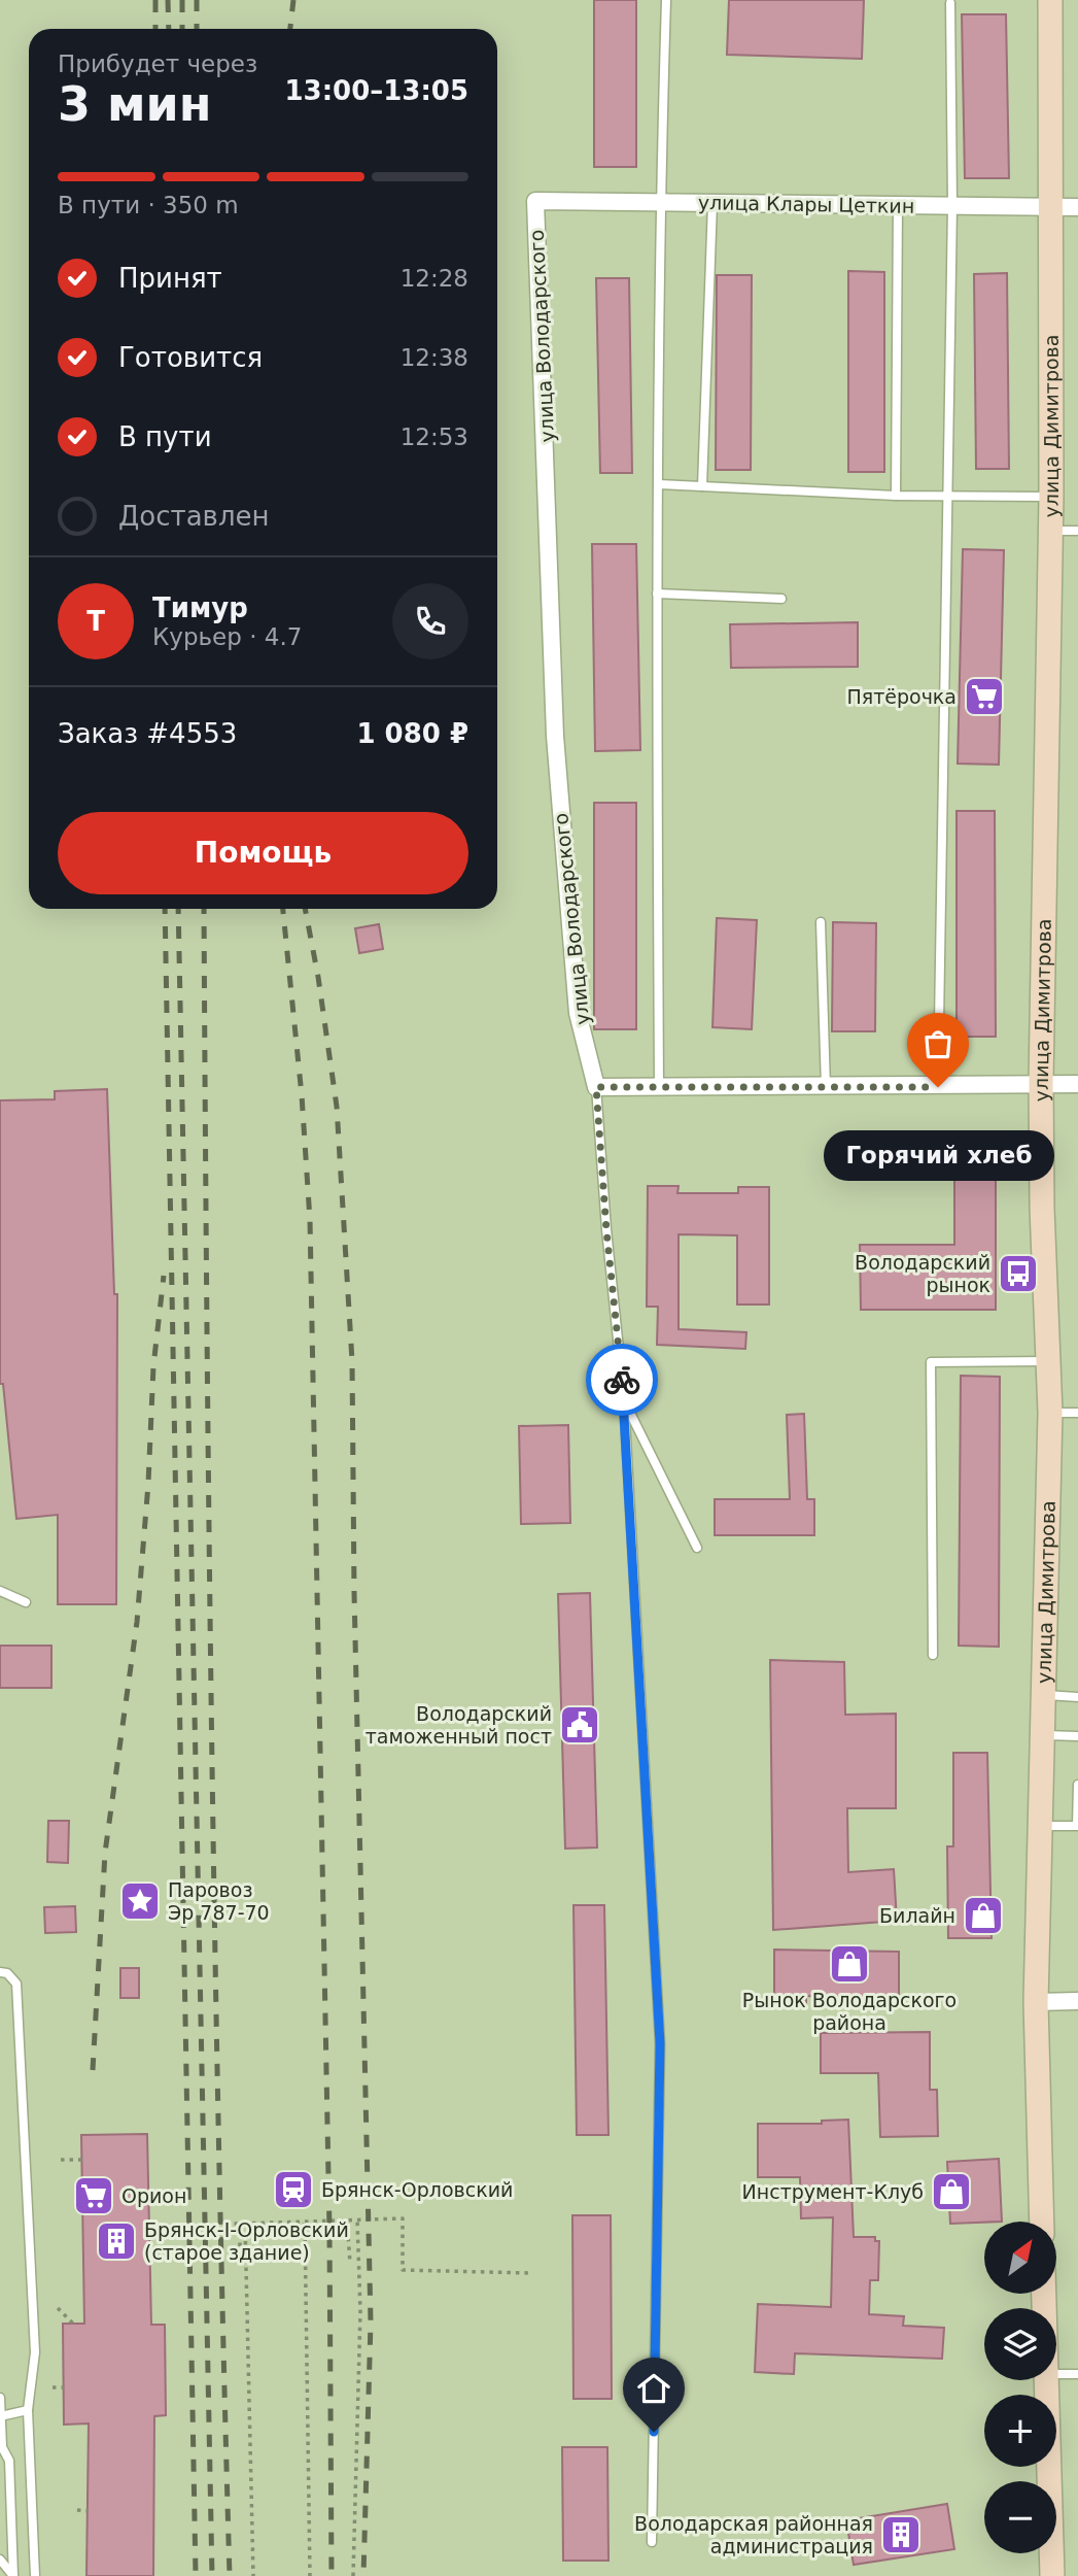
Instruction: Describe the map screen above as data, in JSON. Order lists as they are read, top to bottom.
{
  "streets": {
    "main road": ["улица Димитрова"],
    "street": ["улица Клары Цеткин", "улица Володарского"]
  },
  "crossings": [
    ["улица Клары Цеткин", "улица Володарского"],
    ["улица Клары Цеткин", "улица Димитрова"]
  ],
  "places": {
    "supermarket": ["Пятёрочка", "Орион"],
    "other": ["Горячий хлеб"],
    "bus stop": ["Володарский рынок"],
    "public building": ["Володарский таможенный пост"],
    "place": ["Паровоз Эр 787-70"],
    "shop": ["Билайн", "Рынок Володарского района", "Инструмент-Клуб"],
    "station": ["Брянск-Орловский"],
    "building": ["Брянск-I-Орловский (старое здание)", "Володарская районная администрация"]
  },
  "north": "top right",
  "page": {
    "heading": ["3 мин", "Прибудет через", "13:00–13:05"],
    "panel": [
      "Тимур",
      "Курьер · 4.7",
      "Заказ #4553",
      "1 080 ₽"
    ],
    "bar": "В пути · 350 m",
    "list": [
      ["Принят", "12:28"],
      ["Готовится", "12:38"],
      ["В пути", "12:53"],
      "Доставлен"
    ],
    "round": "Т",
    "buttons": "Помощь",
    "bubble": "Горячий хлеб",
    "map_buttons": ["+", "−"]
  }
}
